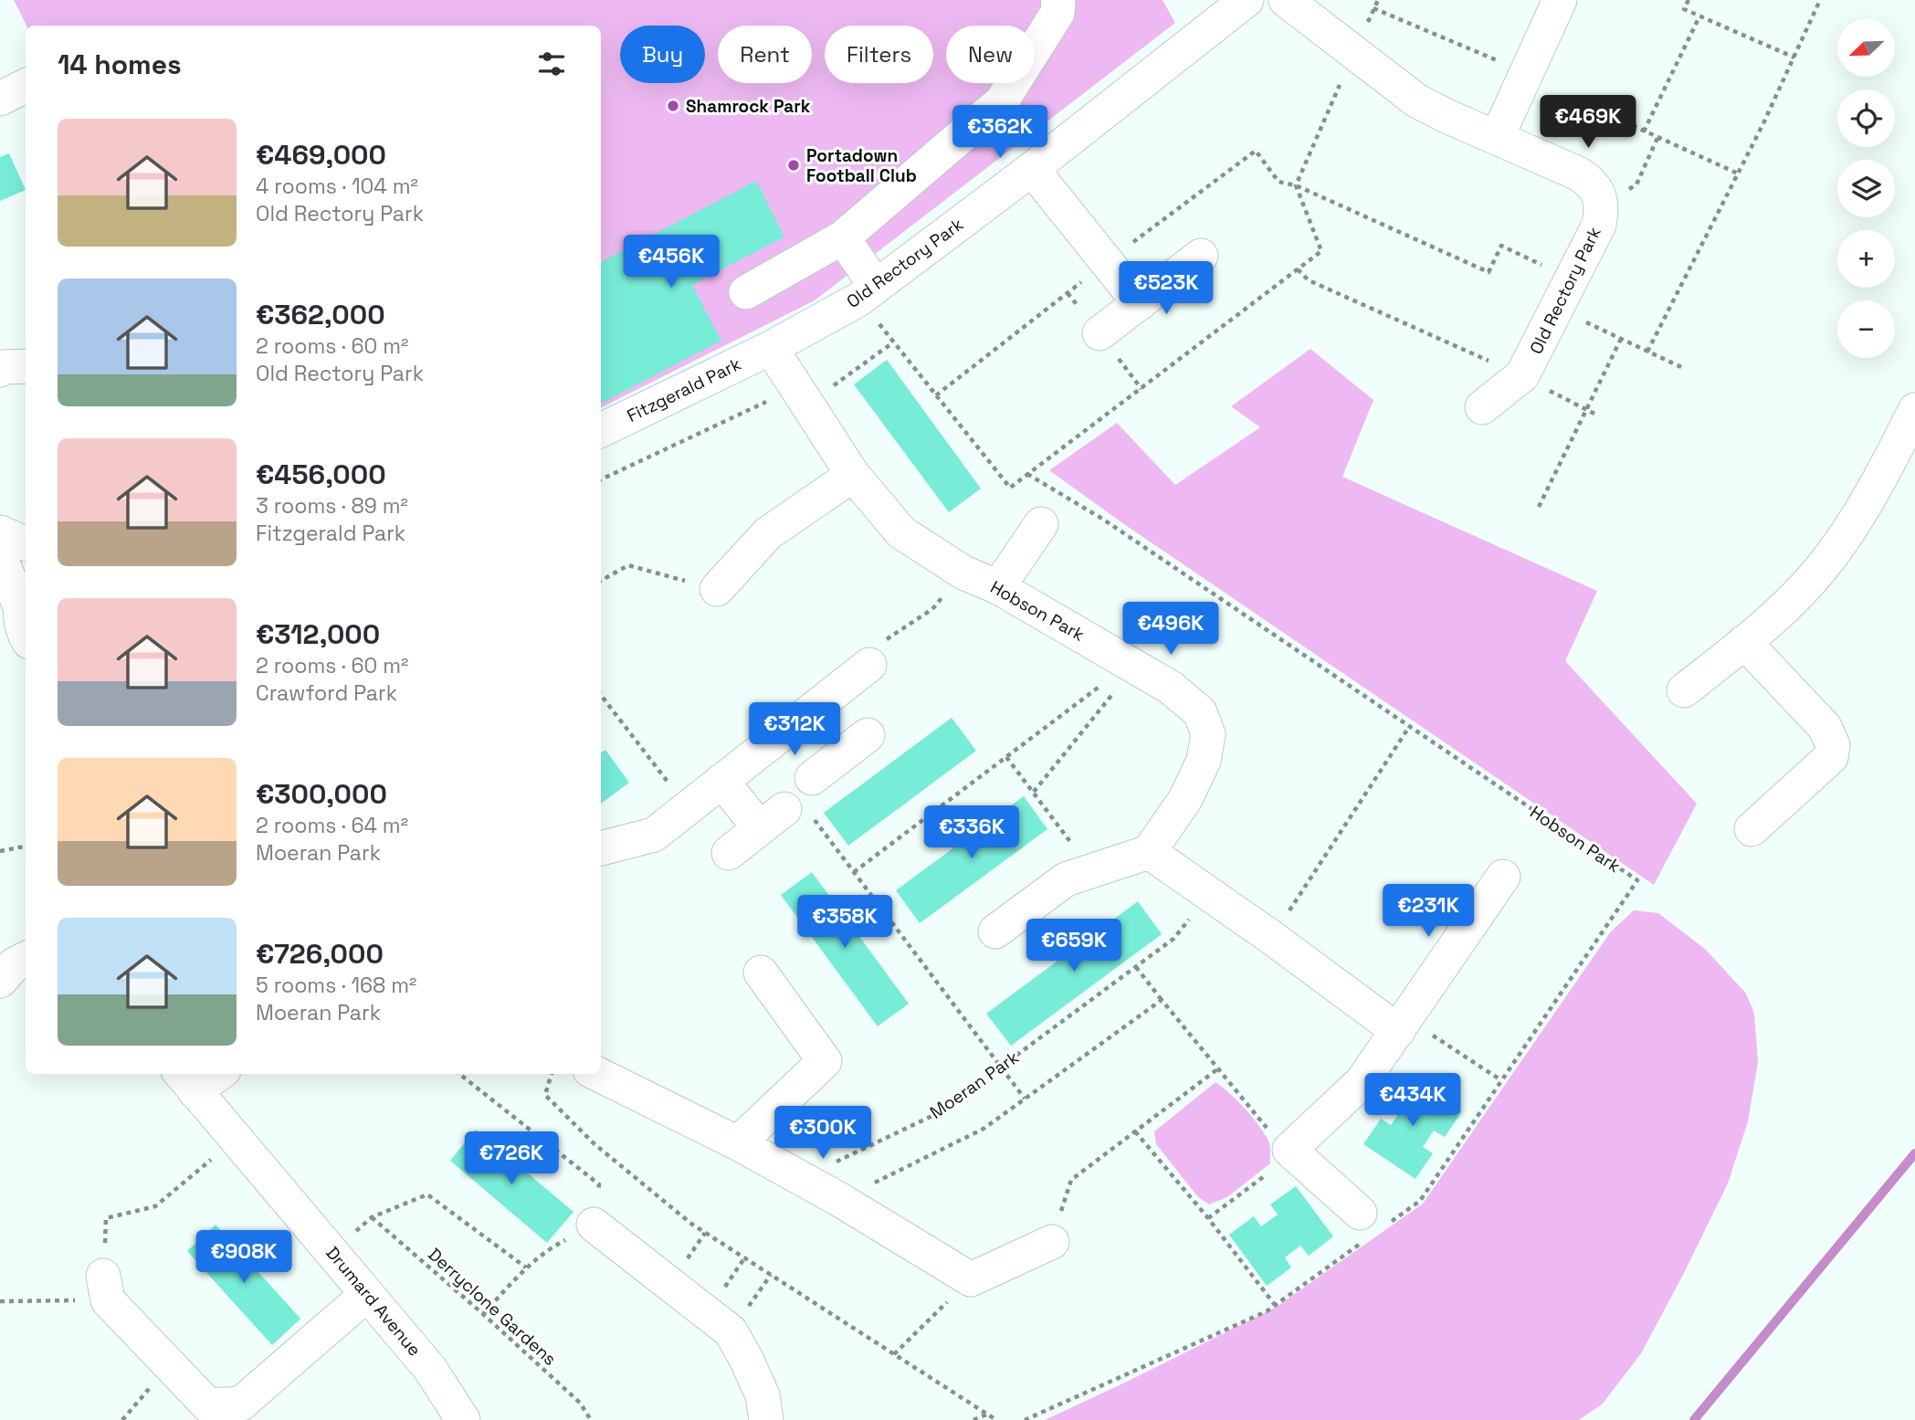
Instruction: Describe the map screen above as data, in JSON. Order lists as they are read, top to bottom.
{
  "streets": {
    "street": [
      "Old Rectory Park",
      "Fitzgerald Park",
      "Hobson Park",
      "Drumard Avenue"
    ],
    "path": ["Moeran Park", "Derryclone Gardens"]
  },
  "crossings": [
    ["Old Rectory Park", "Fitzgerald Park"],
    ["Old Rectory Park", "Hobson Park"],
    ["Fitzgerald Park", "Hobson Park"]
  ],
  "places": ["Shamrock Park", "Portadown Football Club"],
  "north": "bottom left",
  "page": {
    "map_buttons": ["+", "−"],
    "chip": [
      "Buy",
      "Rent",
      "Filters",
      "New"
    ],
    "heading": "14 homes",
    "price": [
      "€469K",
      "€362K",
      "€456K",
      "€523K",
      "€496K",
      "€312K",
      "€336K",
      "€231K",
      "€358K",
      "€659K",
      "€434K",
      "€300K",
      "€726K",
      "€908K"
    ],
    "list": [
      {
        "name": "€469,000",
        "note": "4 rooms · 104 m² · Old Rectory Park"
      },
      {
        "name": "€362,000",
        "note": "2 rooms · 60 m² · Old Rectory Park"
      },
      {
        "name": "€456,000",
        "note": "3 rooms · 89 m² · Fitzgerald Park"
      },
      {
        "name": "€312,000",
        "note": "2 rooms · 60 m² · Crawford Park"
      },
      {
        "name": "€300,000",
        "note": "2 rooms · 64 m² · Moeran Park"
      },
      {
        "name": "€726,000",
        "note": "5 rooms · 168 m² · Moeran Park"
      }
    ]
  }
}
